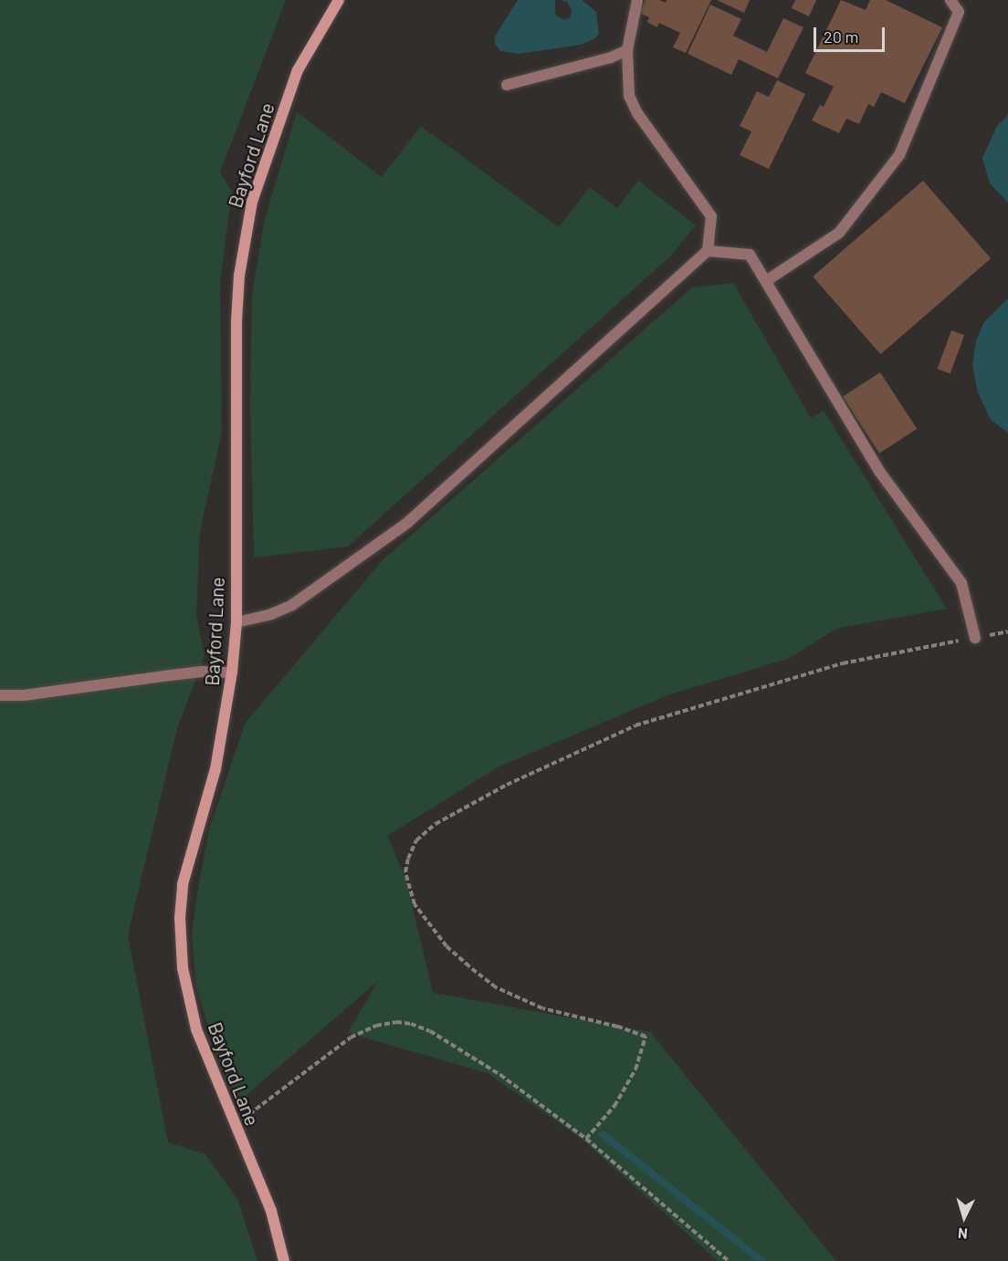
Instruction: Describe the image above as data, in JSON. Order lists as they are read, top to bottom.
{
  "streets": {
    "street": ["Bayford Lane"]
  },
  "scale_bar": "20 m",
  "north": "bottom"
}
